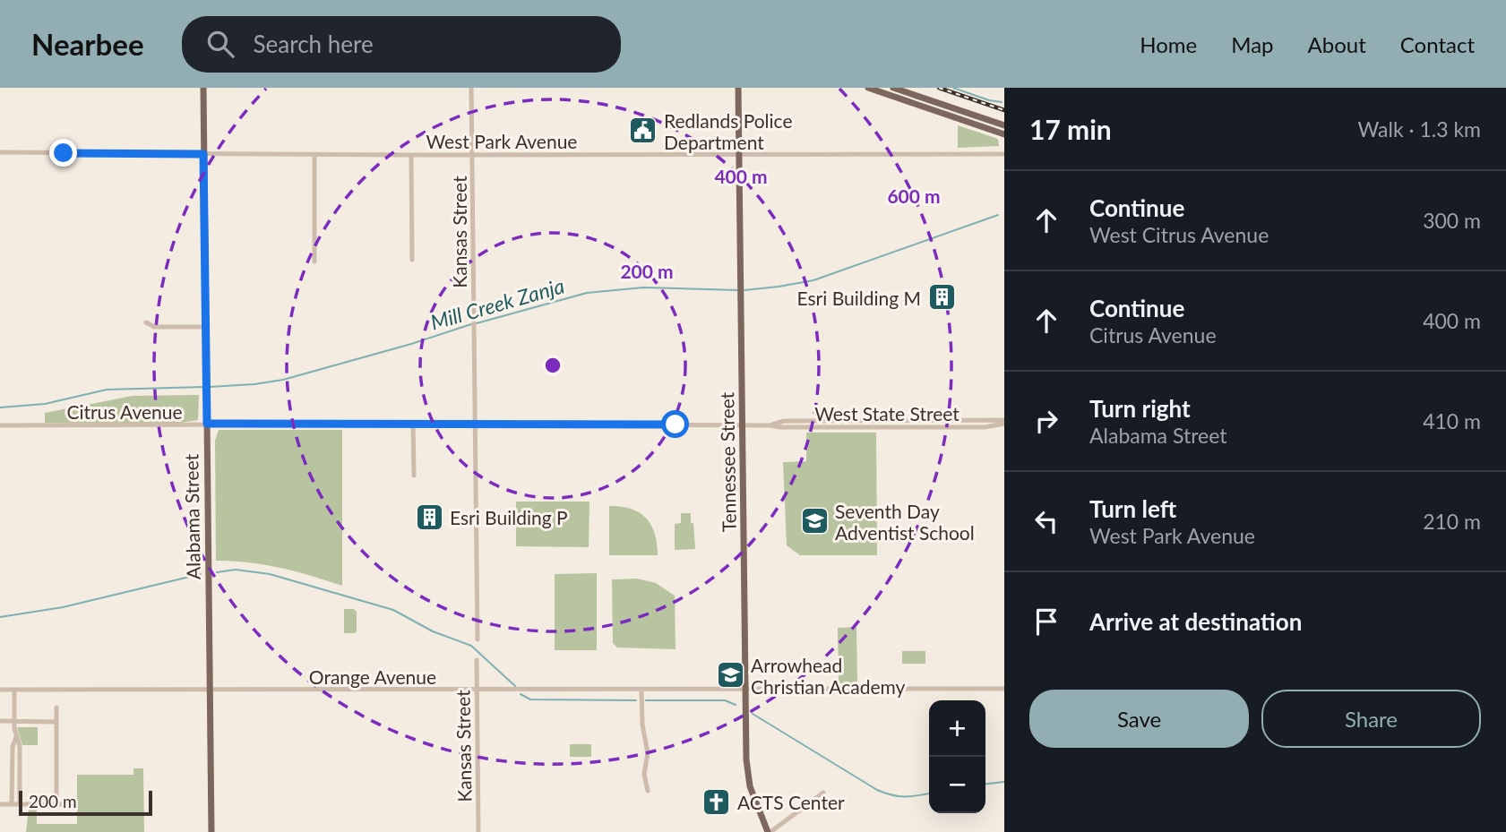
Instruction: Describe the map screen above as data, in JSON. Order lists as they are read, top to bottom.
{
  "streets": {
    "main road": ["Tennessee Street", "Alabama Street"],
    "street": [
      "West Park Avenue",
      "Kansas Street",
      "Citrus Avenue",
      "West State Street",
      "Orange Avenue"
    ]
  },
  "crossings": [
    ["West Park Avenue", "Kansas Street"],
    ["West Park Avenue", "Tennessee Street"],
    ["West Park Avenue", "Alabama Street"],
    ["Kansas Street", "Citrus Avenue"],
    ["Kansas Street", "West State Street"],
    ["Kansas Street", "Orange Avenue"],
    ["Citrus Avenue", "West State Street"],
    ["Citrus Avenue", "Alabama Street"],
    ["West State Street", "Tennessee Street"],
    ["Tennessee Street", "Orange Avenue"],
    ["Alabama Street", "Orange Avenue"]
  ],
  "water": ["Mill Creek Zanja"],
  "places": {
    "public building": ["Redlands Police Department"],
    "building": ["Esri Building M", "Esri Building P"],
    "school or university": ["Seventh Day Adventist School", "Arrowhead Christian Academy"],
    "church": ["ACTS Center"]
  },
  "scale_bar": "200 m",
  "page": {
    "header": "Nearbee",
    "search": "Search here",
    "nav": [
      "Home",
      "Map",
      "About",
      "Contact"
    ],
    "heading": ["17 min", "Walk · 1.3 km"],
    "list": [
      ["Continue", "West Citrus Avenue", "300 m"],
      ["Continue", "Citrus Avenue", "400 m"],
      ["Turn right", "Alabama Street", "410 m"],
      ["Turn left", "West Park Avenue", "210 m"],
      "Arrive at destination"
    ],
    "buttons": ["Save", "Share"],
    "map_buttons": ["+", "−"],
    "scale": "200 m"
  },
  "rings": ["400 m", "600 m", "200 m"]
}
